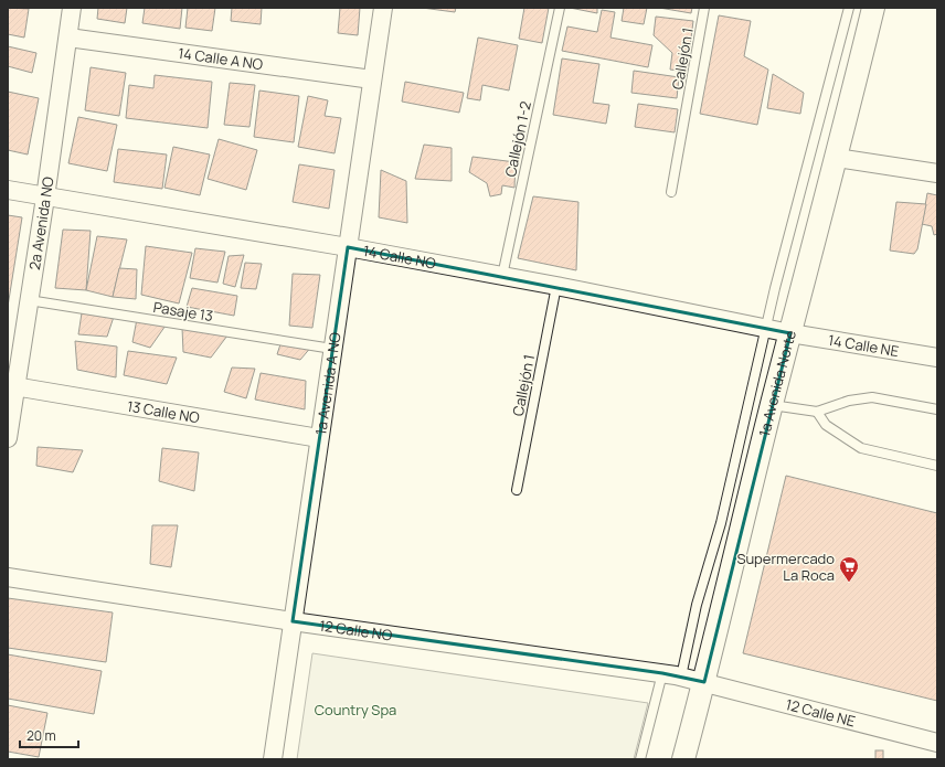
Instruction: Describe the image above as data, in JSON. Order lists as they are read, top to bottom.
{
  "streets": {
    "street": [
      "14 Calle A NO",
      "2a Avenida NO",
      "14 Calle NO",
      "14 Calle NE",
      "1a Avenida A NO",
      "1a Avenida Norte",
      "13 Calle NO",
      "12 Calle NO",
      "12 Calle NE"
    ],
    "lane": ["Callejón 1", "Callejón 1-2", "Pasaje 13"]
  },
  "crossings": [
    ["14 Calle A NO", "2a Avenida NO"],
    ["14 Calle A NO", "1a Avenida A NO"],
    ["Callejón 1", "14 Calle NO"],
    ["Callejón 1-2", "14 Calle NO"],
    ["2a Avenida NO", "14 Calle NO"],
    ["2a Avenida NO", "Pasaje 13"],
    ["2a Avenida NO", "13 Calle NO"],
    ["14 Calle NO", "14 Calle NE"],
    ["14 Calle NO", "1a Avenida A NO"],
    ["14 Calle NO", "1a Avenida Norte"],
    ["Pasaje 13", "1a Avenida A NO"],
    ["14 Calle NE", "1a Avenida Norte"],
    ["1a Avenida A NO", "13 Calle NO"],
    ["1a Avenida A NO", "12 Calle NO"],
    ["1a Avenida Norte", "12 Calle NO"],
    ["1a Avenida Norte", "12 Calle NE"],
    ["12 Calle NO", "12 Calle NE"]
  ],
  "parks": ["Country Spa"],
  "places": {
    "supermarket": ["Supermercado La Roca"]
  },
  "scale_bar": "20 m"
}
